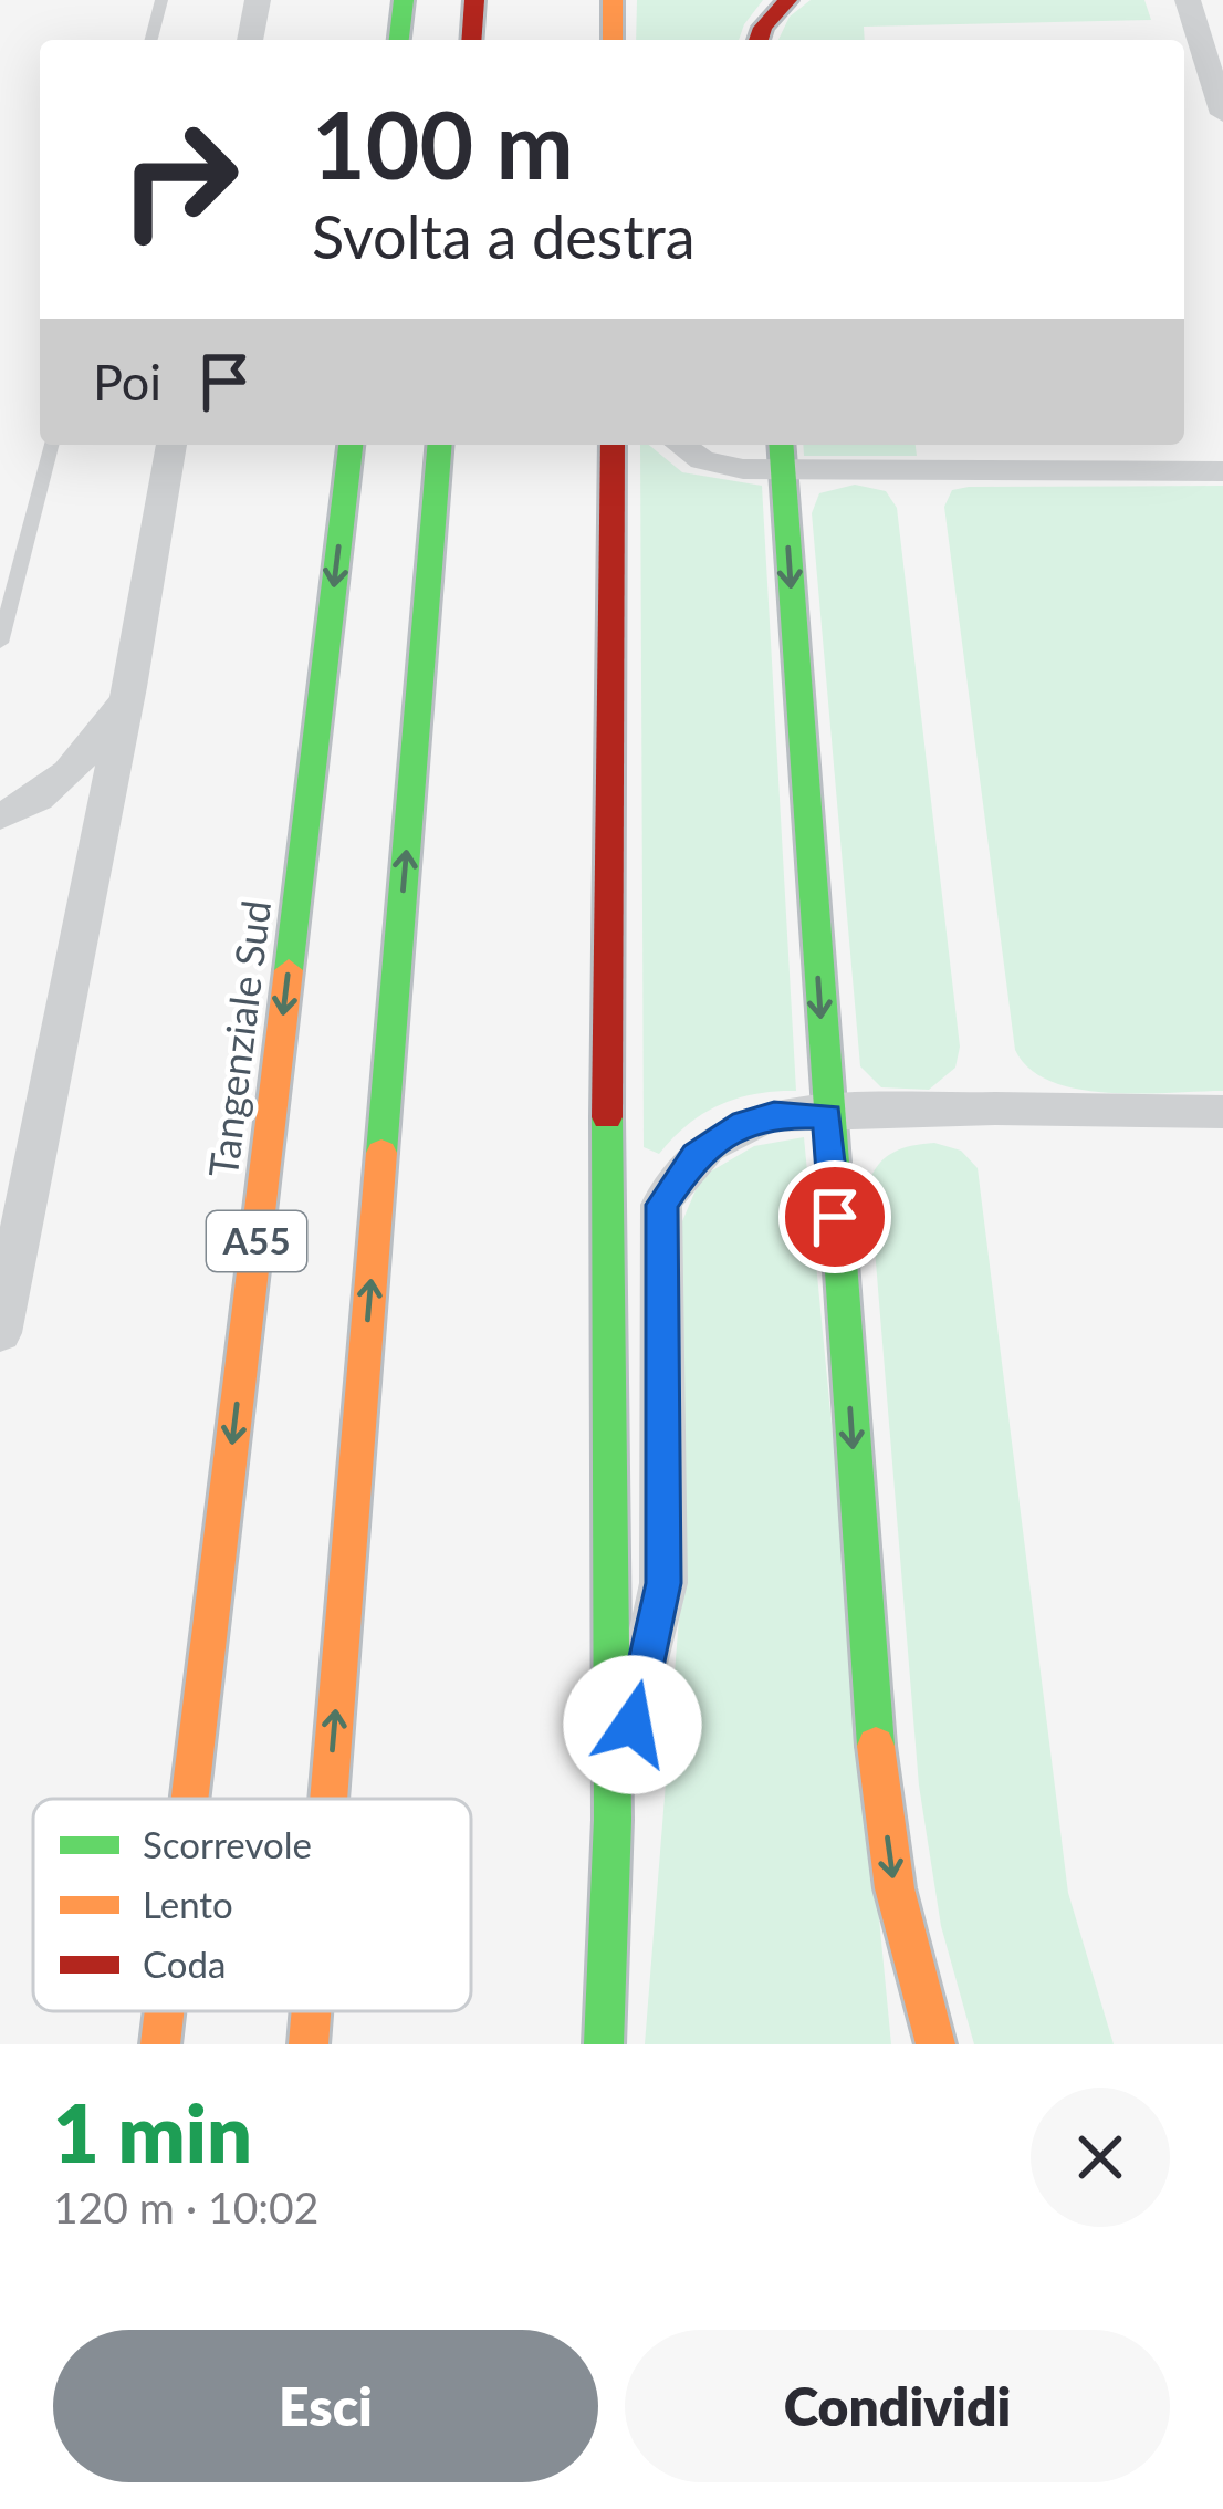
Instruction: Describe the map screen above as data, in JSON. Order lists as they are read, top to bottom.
{
  "streets": {
    "highway": ["Tangenziale Sud", "A55"]
  },
  "legend": ["Scorrevole", "Lento", "Coda"],
  "page": {
    "turn": ["100 m", "Svolta a destra"],
    "then": "Poi",
    "heading": ["1 min", "120 m · 10:02"],
    "buttons": ["Esci", "Condividi"]
  }
}
